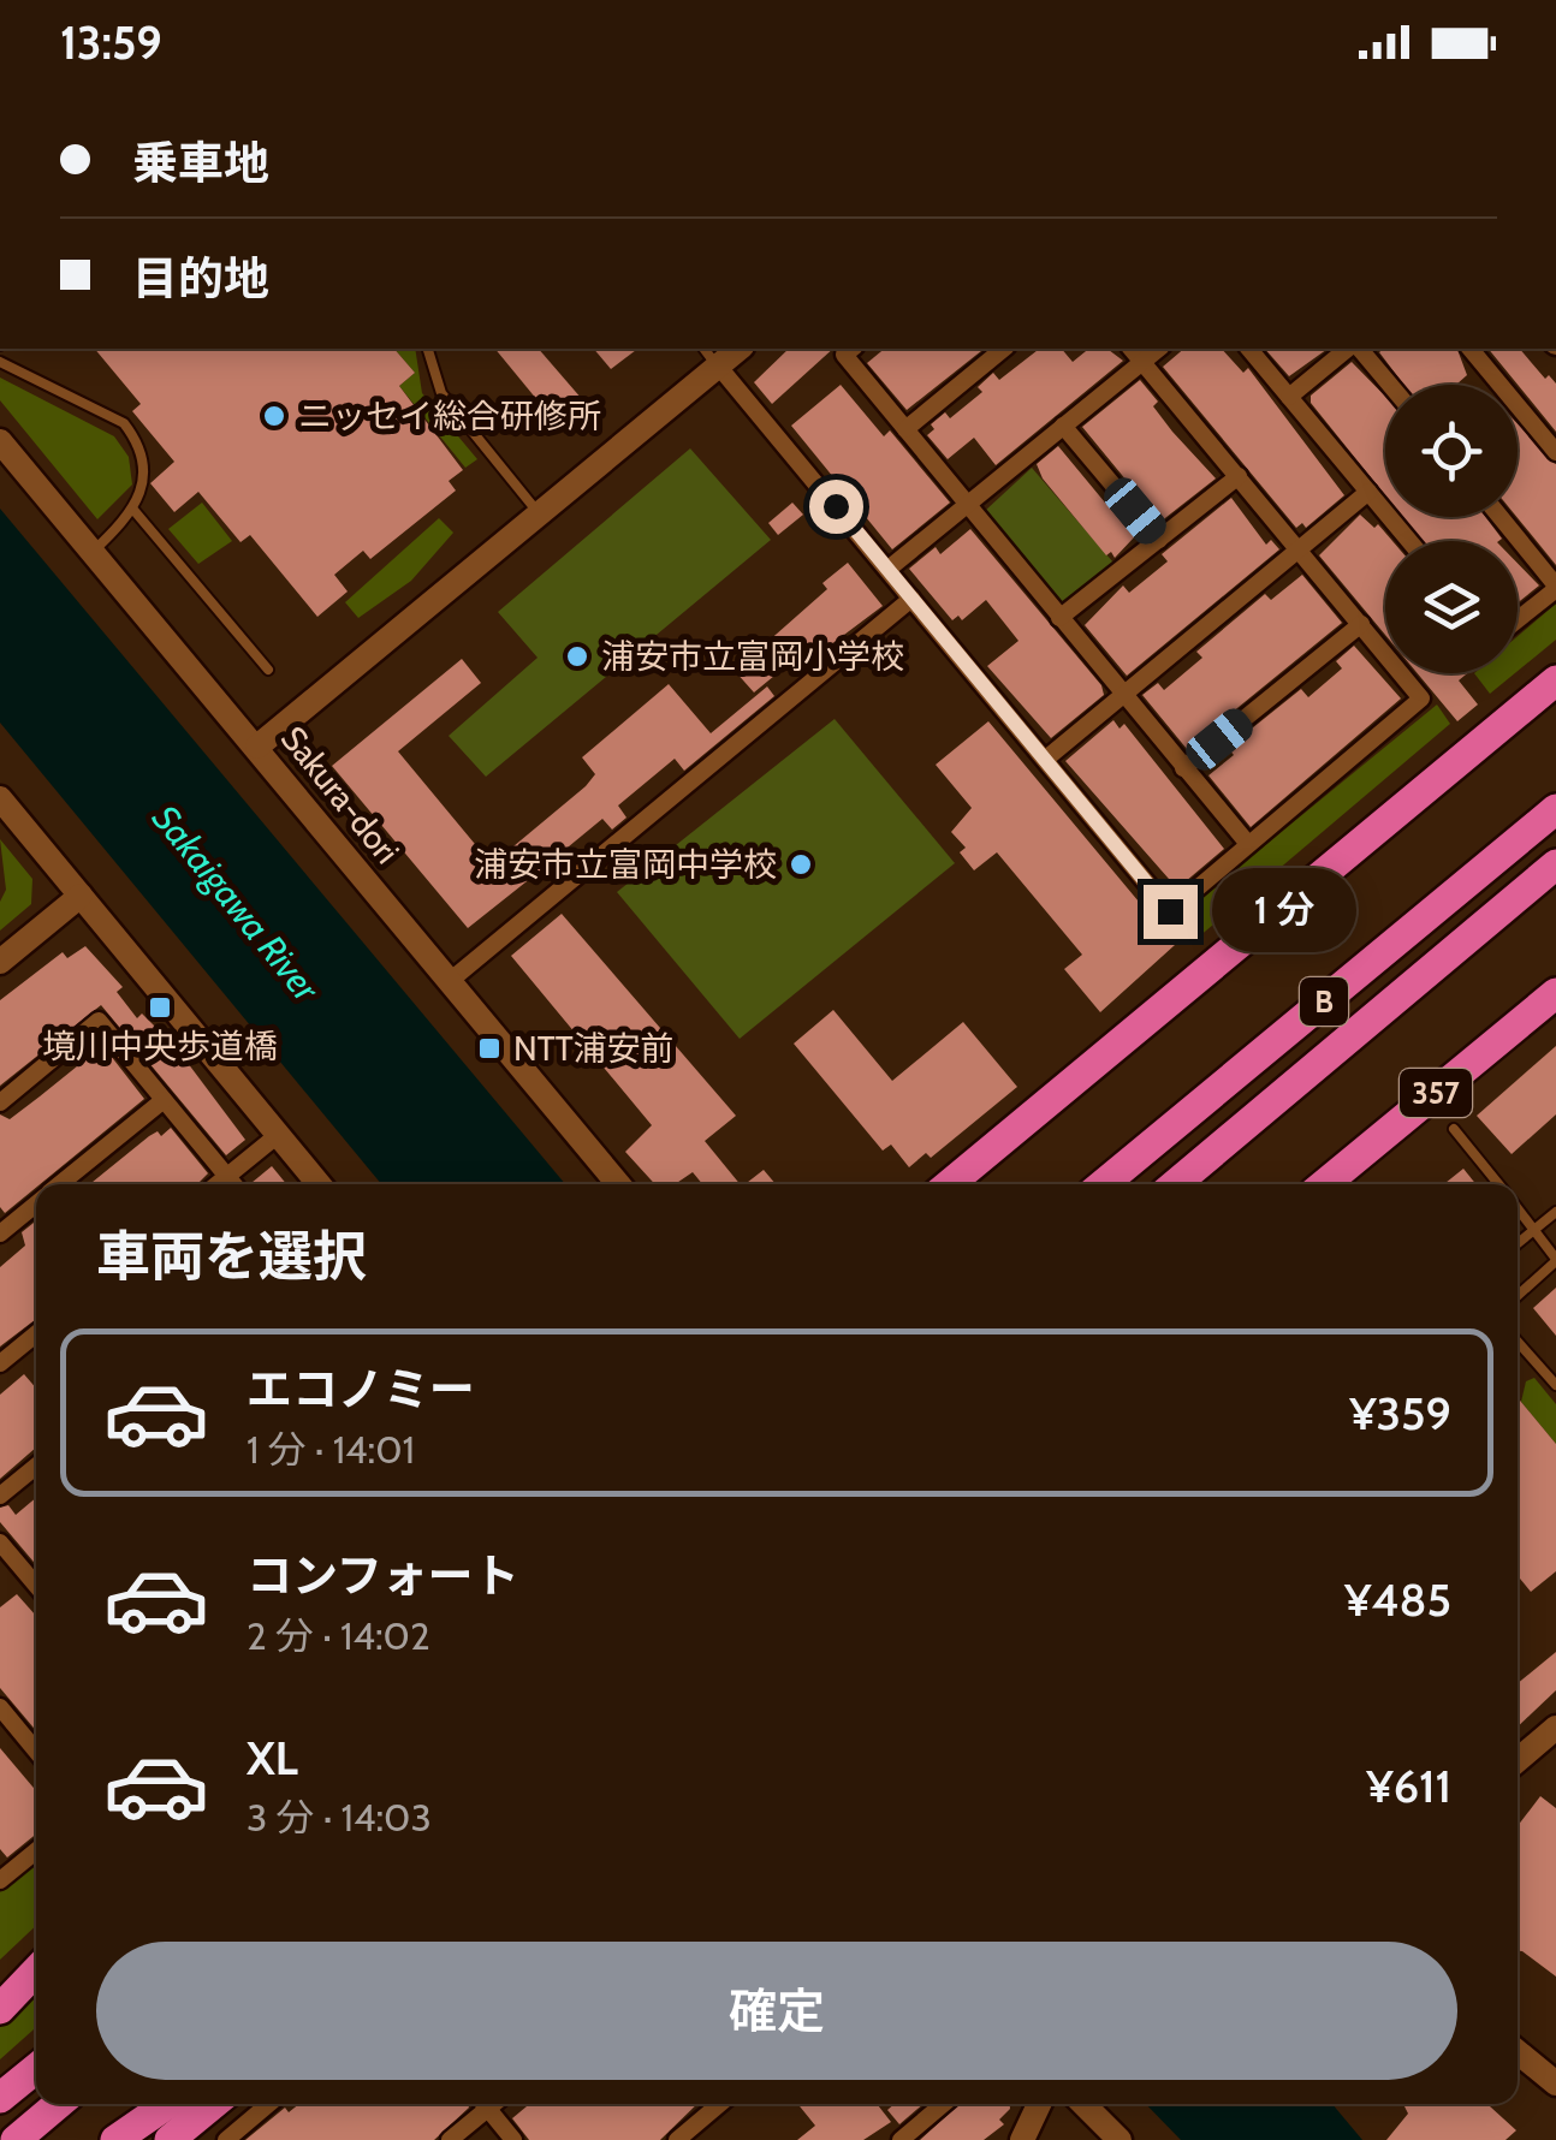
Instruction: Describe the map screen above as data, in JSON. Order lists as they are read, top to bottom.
{
  "streets": {
    "highway": ["B", "357"],
    "street": ["Sakura-dori"]
  },
  "water": ["Sakaigawa River"],
  "places": {
    "other": ["ニッセイ総合研修所", "浦安市立富岡小学校", "浦安市立富岡中学校"],
    "transit": ["境川中央歩道橋", "NTT浦安前"]
  },
  "page": {
    "status": "13:59",
    "banner": ["乗車地", "目的地"],
    "bubble": "1 分",
    "heading": "車両を選択",
    "list": [
      {
        "name": "エコノミー",
        "note": "1 分 · 14:01",
        "value": "¥359"
      },
      {
        "name": "コンフォート",
        "note": "2 分 · 14:02",
        "value": "¥485"
      },
      {
        "name": "XL",
        "note": "3 分 · 14:03",
        "value": "¥611"
      }
    ],
    "buttons": "確定"
  }
}
